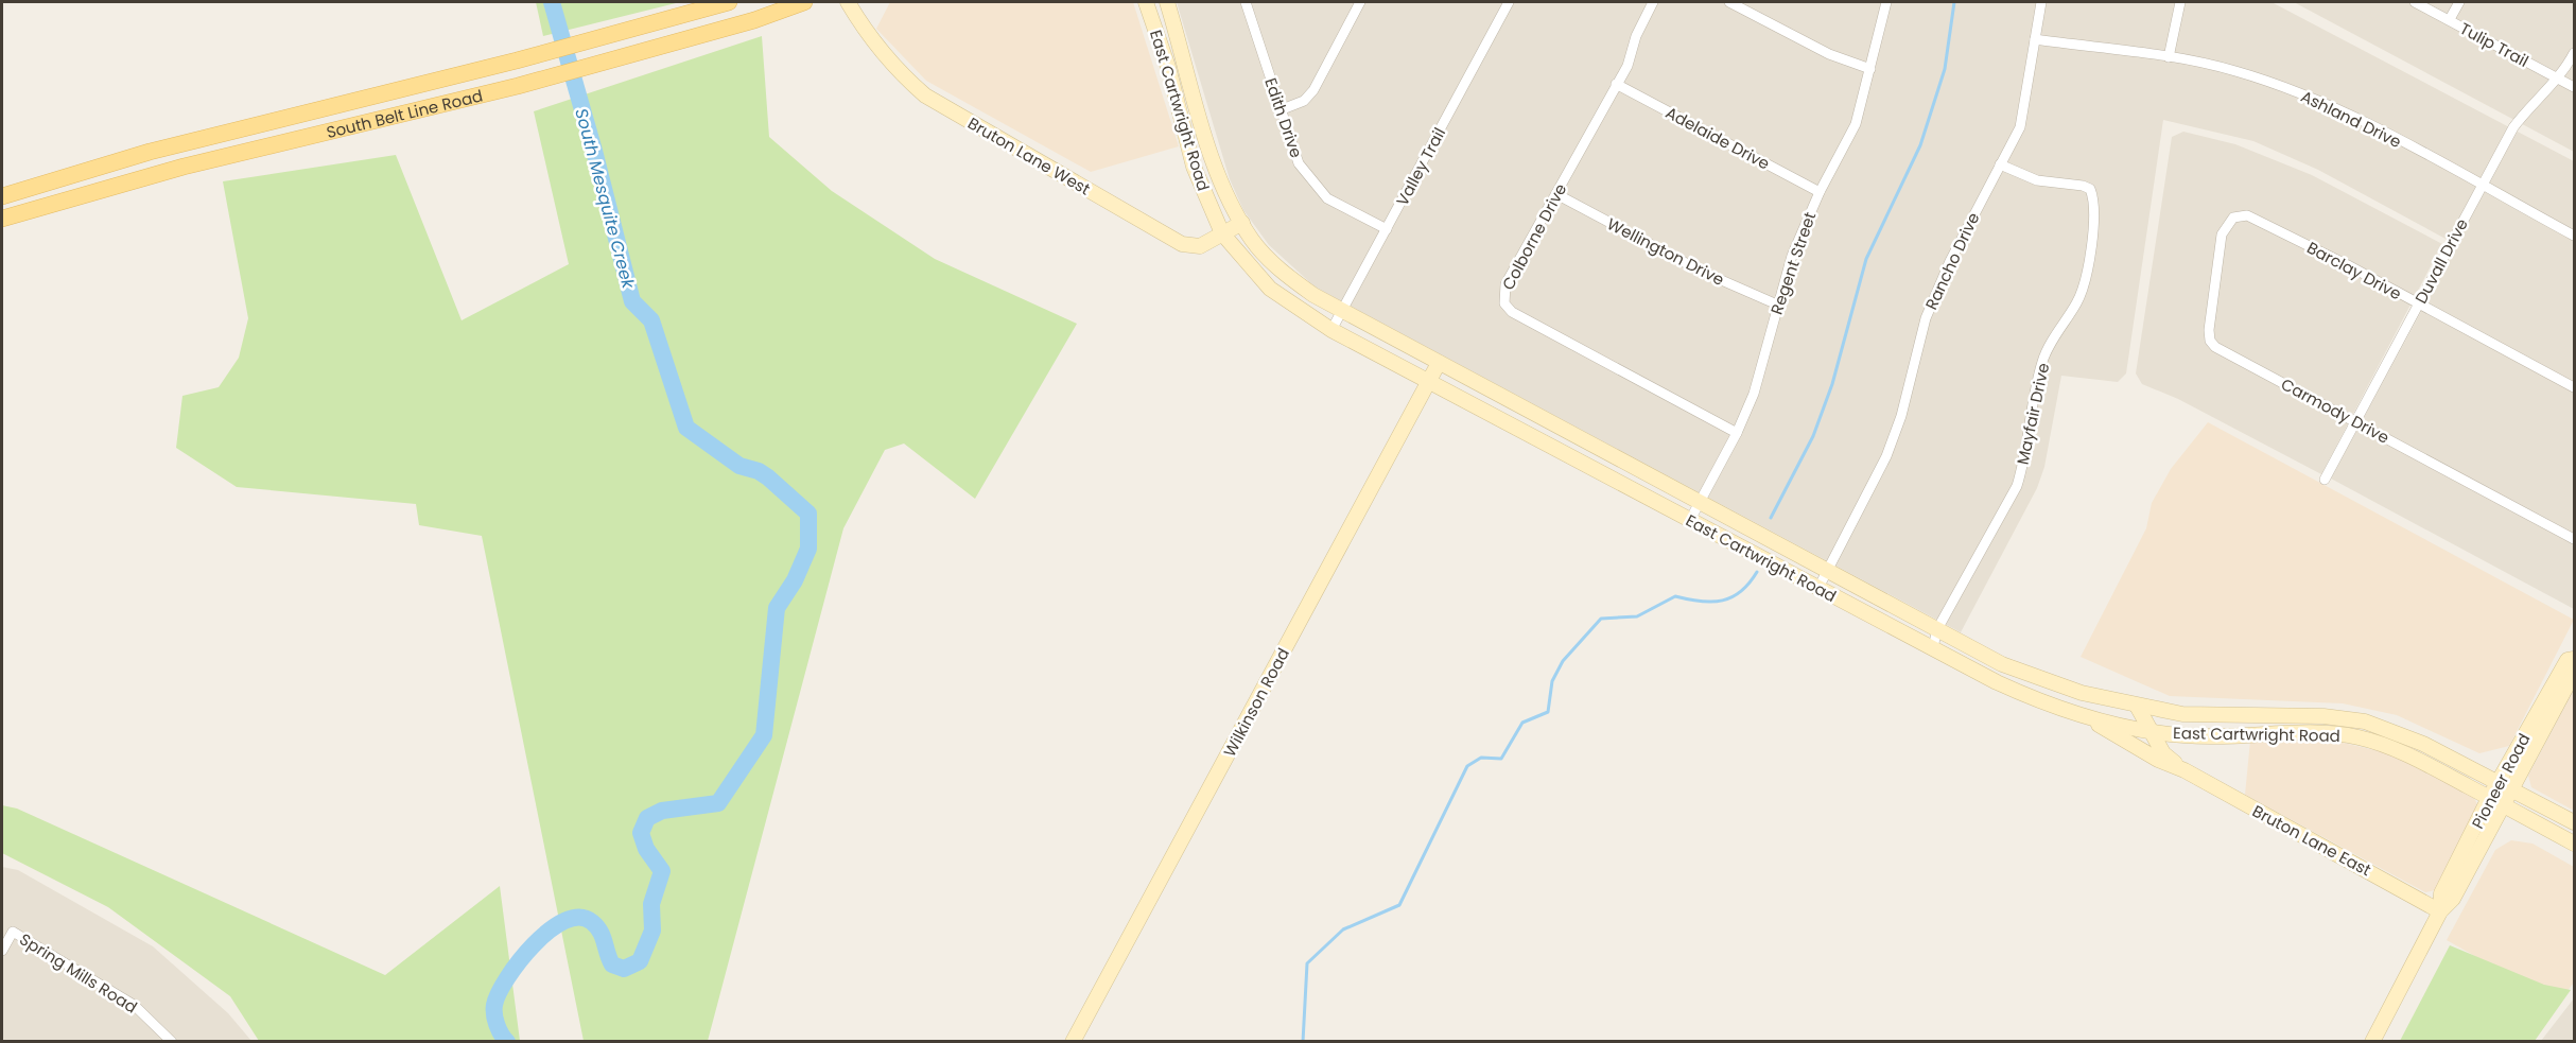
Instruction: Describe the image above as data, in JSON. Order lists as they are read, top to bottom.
{
  "streets": {
    "main road": [
      "East Cartwright Road",
      "South Belt Line Road",
      "Bruton Lane West",
      "Wilkinson Road",
      "Pioneer Road",
      "Bruton Lane East"
    ],
    "street": [
      "Tulip Trail",
      "Edith Drive",
      "Ashland Drive",
      "Adelaide Drive",
      "Valley Trail",
      "Colborne Drive",
      "Wellington Drive",
      "Rancho Drive",
      "Duvall Drive",
      "Regent Street",
      "Barclay Drive",
      "Carmody Drive",
      "Mayfair Drive",
      "Spring Mills Road"
    ]
  },
  "crossings": [
    ["Tulip Trail", "Duvall Drive"],
    ["East Cartwright Road", "Bruton Lane West"],
    ["East Cartwright Road", "Valley Trail"],
    ["East Cartwright Road", "Rancho Drive"],
    ["East Cartwright Road", "Regent Street"],
    ["East Cartwright Road", "Mayfair Drive"],
    ["East Cartwright Road", "Wilkinson Road"],
    ["East Cartwright Road", "Pioneer Road"],
    ["East Cartwright Road", "Bruton Lane East"],
    ["Edith Drive", "Valley Trail"],
    ["Ashland Drive", "Rancho Drive"],
    ["Ashland Drive", "Duvall Drive"],
    ["Adelaide Drive", "Colborne Drive"],
    ["Adelaide Drive", "Regent Street"],
    ["Colborne Drive", "Wellington Drive"],
    ["Colborne Drive", "Regent Street"],
    ["Wellington Drive", "Regent Street"],
    ["Rancho Drive", "Mayfair Drive"],
    ["Duvall Drive", "Barclay Drive"],
    ["Duvall Drive", "Carmody Drive"],
    ["Barclay Drive", "Carmody Drive"],
    ["Pioneer Road", "Bruton Lane East"]
  ],
  "water": ["South Mesquite Creek"]
}
